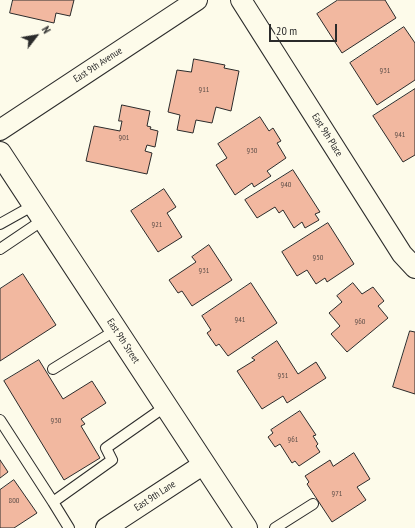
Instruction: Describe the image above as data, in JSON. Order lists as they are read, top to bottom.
{
  "streets": {
    "main road": ["East 9th Street"],
    "street": ["East 9th Avenue", "East 9th Place", "East 9th Lane"]
  },
  "crossings": [
    ["East 9th Street", "East 9th Lane"]
  ],
  "house_numbers": [
    "931",
    "911",
    "941",
    "901",
    "930",
    "940",
    "921",
    "950",
    "931",
    "941",
    "960",
    "951",
    "930",
    "961",
    "971",
    "800"
  ],
  "scale_bar": "20 m",
  "north": "top right"
}
